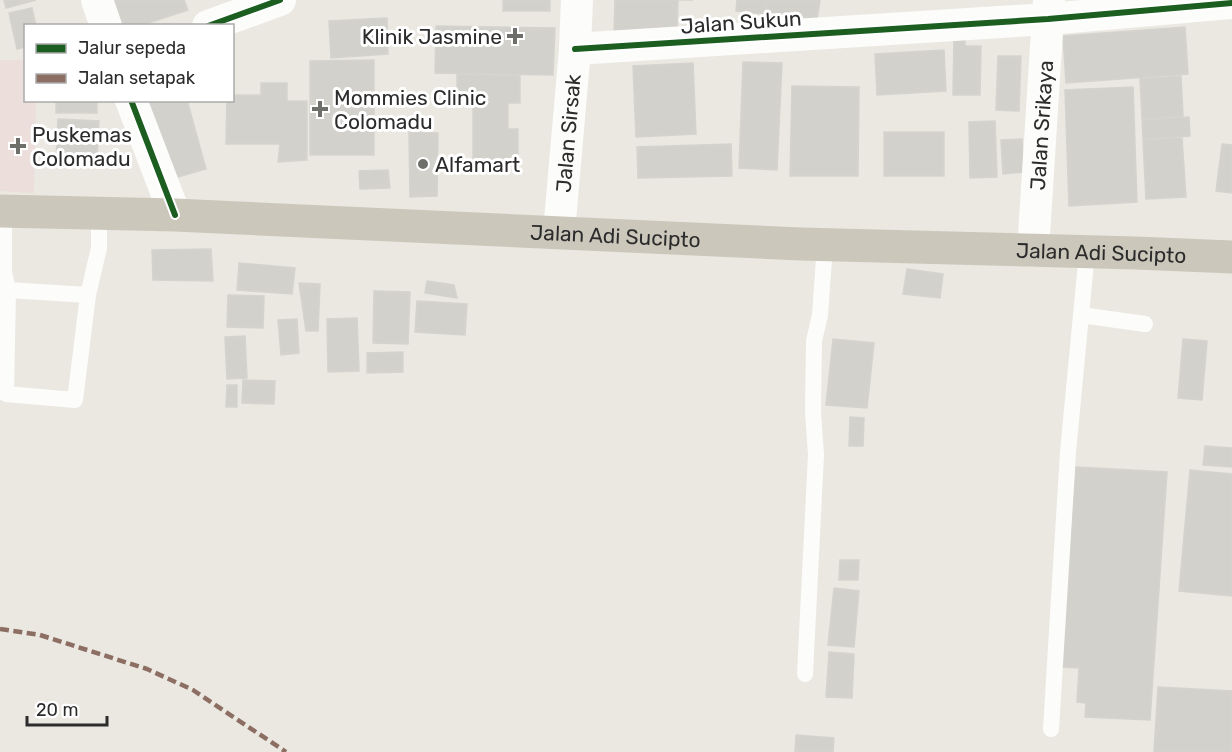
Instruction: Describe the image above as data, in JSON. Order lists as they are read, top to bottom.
{
  "streets": {
    "highway": ["Jalan Adi Sucipto"],
    "street": ["Jalan Sukun", "Jalan Srikaya", "Jalan Sirsak"]
  },
  "crossings": [
    ["Jalan Sukun", "Jalan Srikaya"],
    ["Jalan Sukun", "Jalan Sirsak"],
    ["Jalan Srikaya", "Jalan Adi Sucipto"],
    ["Jalan Sirsak", "Jalan Adi Sucipto"]
  ],
  "places": {
    "health": ["Klinik Jasmine", "Mommies Clinic Colomadu", "Puskemas Colomadu"],
    "other": ["Alfamart"]
  },
  "legend": ["Jalur sepeda", "Jalan setapak"],
  "scale_bar": "20 m"
}
